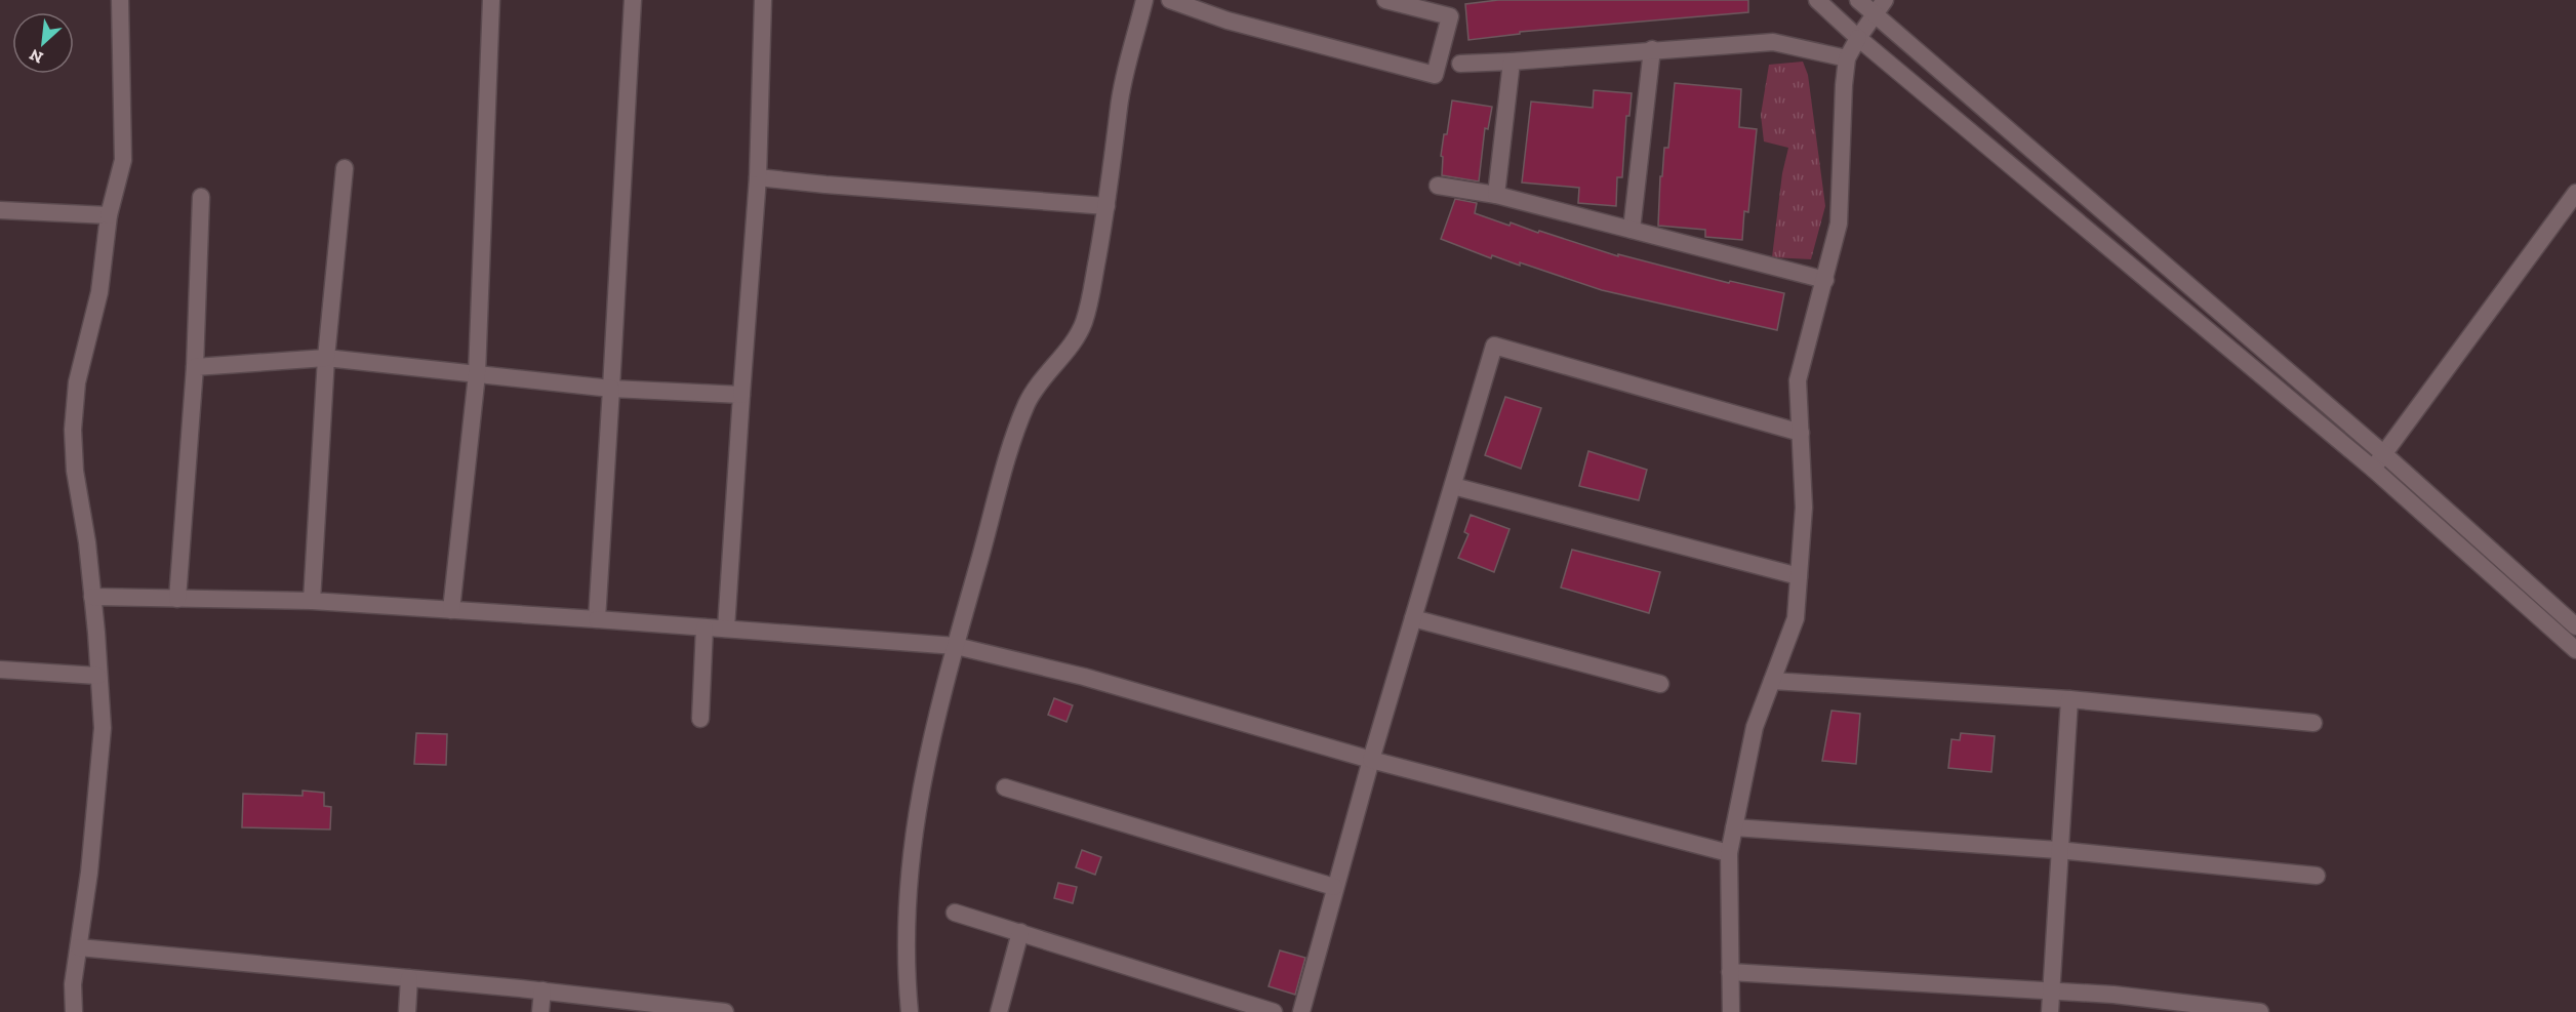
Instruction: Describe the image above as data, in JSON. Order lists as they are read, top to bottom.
{
  "north": "bottom left"
}
